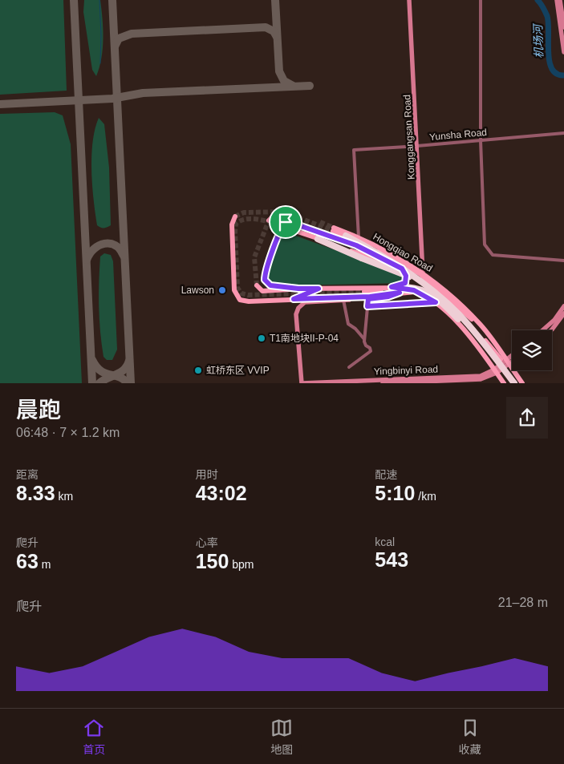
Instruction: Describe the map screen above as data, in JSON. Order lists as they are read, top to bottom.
{
  "streets": {
    "main road": ["Konggangsan Road", "Hongqiao Road", "Yingbinyi Road"],
    "street": ["Yunsha Road"]
  },
  "crossings": [
    ["Yunsha Road", "Konggangsan Road"],
    ["Yunsha Road", "Hongqiao Road"],
    ["Konggangsan Road", "Hongqiao Road"],
    ["Hongqiao Road", "Yingbinyi Road"]
  ],
  "water": ["机场河"],
  "places": ["Lawson", "T1南地块II-P-04", "虹桥东区 VVIP"],
  "page": {
    "heading": ["晨跑", "06:48 · 7 × 1.2 km"],
    "stats": [
      ["距离", "8.33 km"],
      ["用时", "43:02"],
      ["配速", "5:10 /km"],
      ["爬升", "63 m"],
      ["心率", "150 bpm"],
      ["kcal", "543"]
    ],
    "chart": ["爬升", "21–28 m"],
    "tabs": ["首页", "地图", "收藏"]
  }
}
